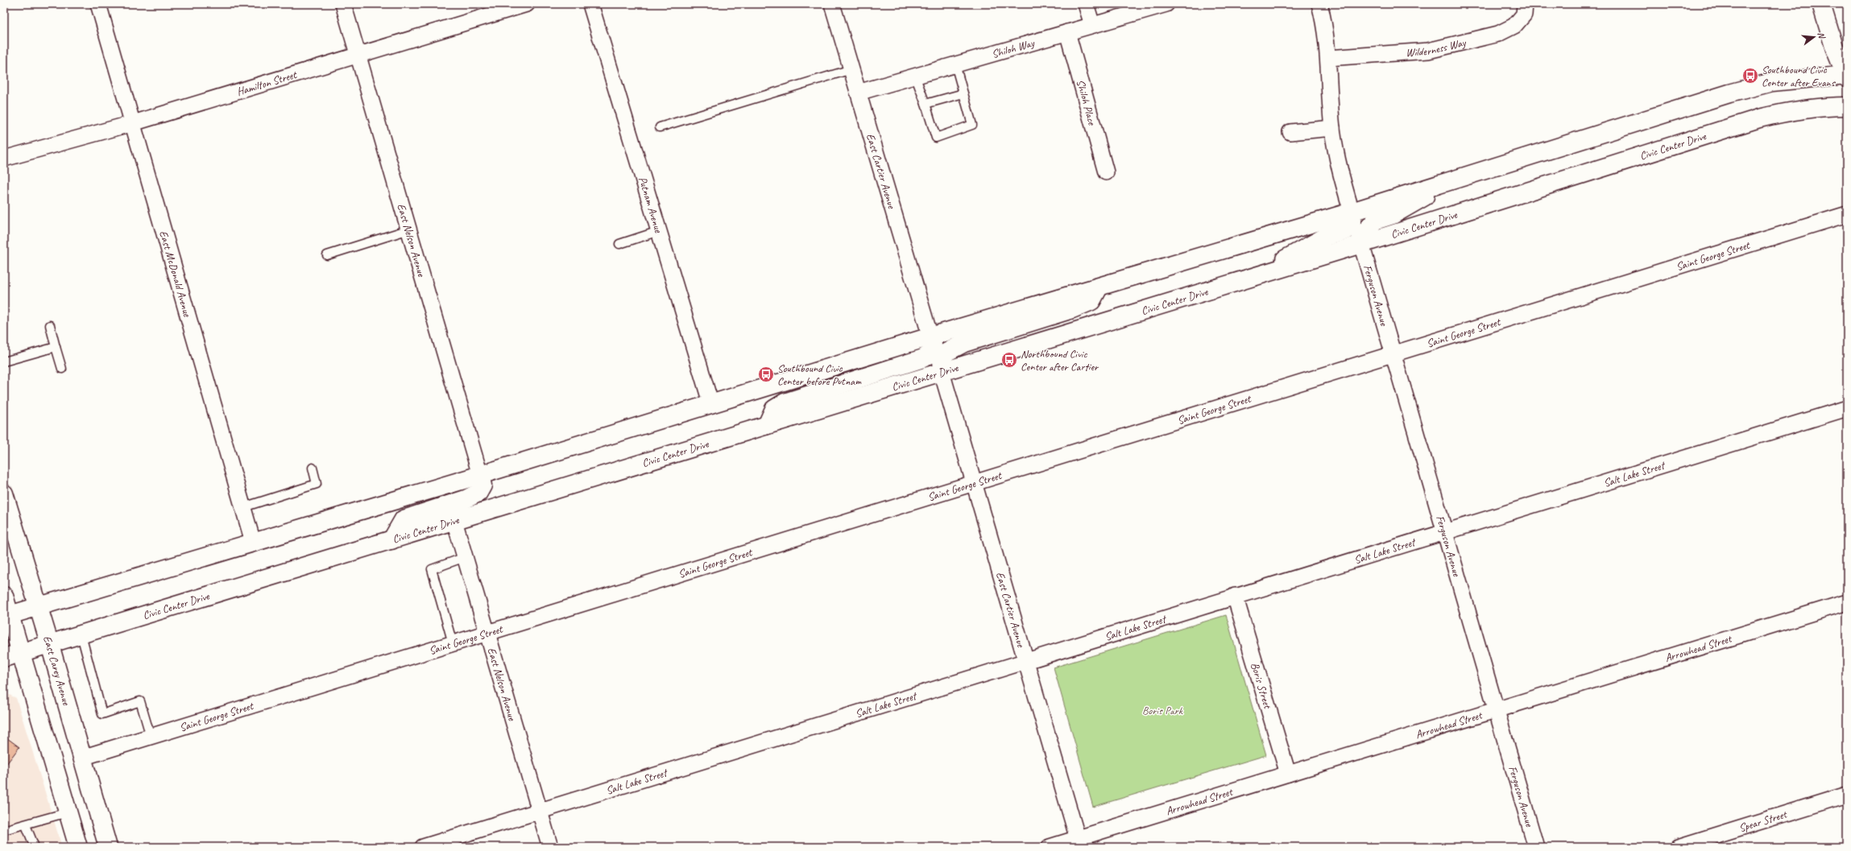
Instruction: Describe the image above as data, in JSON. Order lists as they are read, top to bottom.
{
  "streets": {
    "main road": ["Civic Center Drive", "East Carey Avenue"],
    "street": [
      "Wilderness Way",
      "Shiloh Way",
      "Hamilton Street",
      "Shiloh Place",
      "East Cartier Avenue",
      "Putnam Avenue",
      "East Nelson Avenue",
      "Saint George Street",
      "East McDonald Avenue",
      "Ferguson Avenue",
      "Salt Lake Street",
      "Arrowhead Street",
      "Boris Street",
      "Spear Street"
    ]
  },
  "crossings": [
    ["Shiloh Way", "Shiloh Place"],
    ["Shiloh Way", "East Cartier Avenue"],
    ["Hamilton Street", "East Nelson Avenue"],
    ["Hamilton Street", "East McDonald Avenue"],
    ["Civic Center Drive", "East Cartier Avenue"],
    ["Civic Center Drive", "East Nelson Avenue"],
    ["Civic Center Drive", "Ferguson Avenue"],
    ["Civic Center Drive", "East Carey Avenue"],
    ["East Cartier Avenue", "Saint George Street"],
    ["East Cartier Avenue", "Salt Lake Street"],
    ["East Cartier Avenue", "Arrowhead Street"],
    ["East Nelson Avenue", "Saint George Street"],
    ["East Nelson Avenue", "Salt Lake Street"],
    ["Saint George Street", "Ferguson Avenue"],
    ["Saint George Street", "East Carey Avenue"],
    ["Ferguson Avenue", "Salt Lake Street"],
    ["Ferguson Avenue", "Arrowhead Street"],
    ["Salt Lake Street", "Boris Street"],
    ["Arrowhead Street", "Boris Street"]
  ],
  "parks": ["Boris Park"],
  "places": {
    "bus stop": ["Southbound Civic Center after Evans", "Northbound Civic Center after Cartier", "Southbound Civic Center before Putnam"]
  },
  "north": "right"
}
